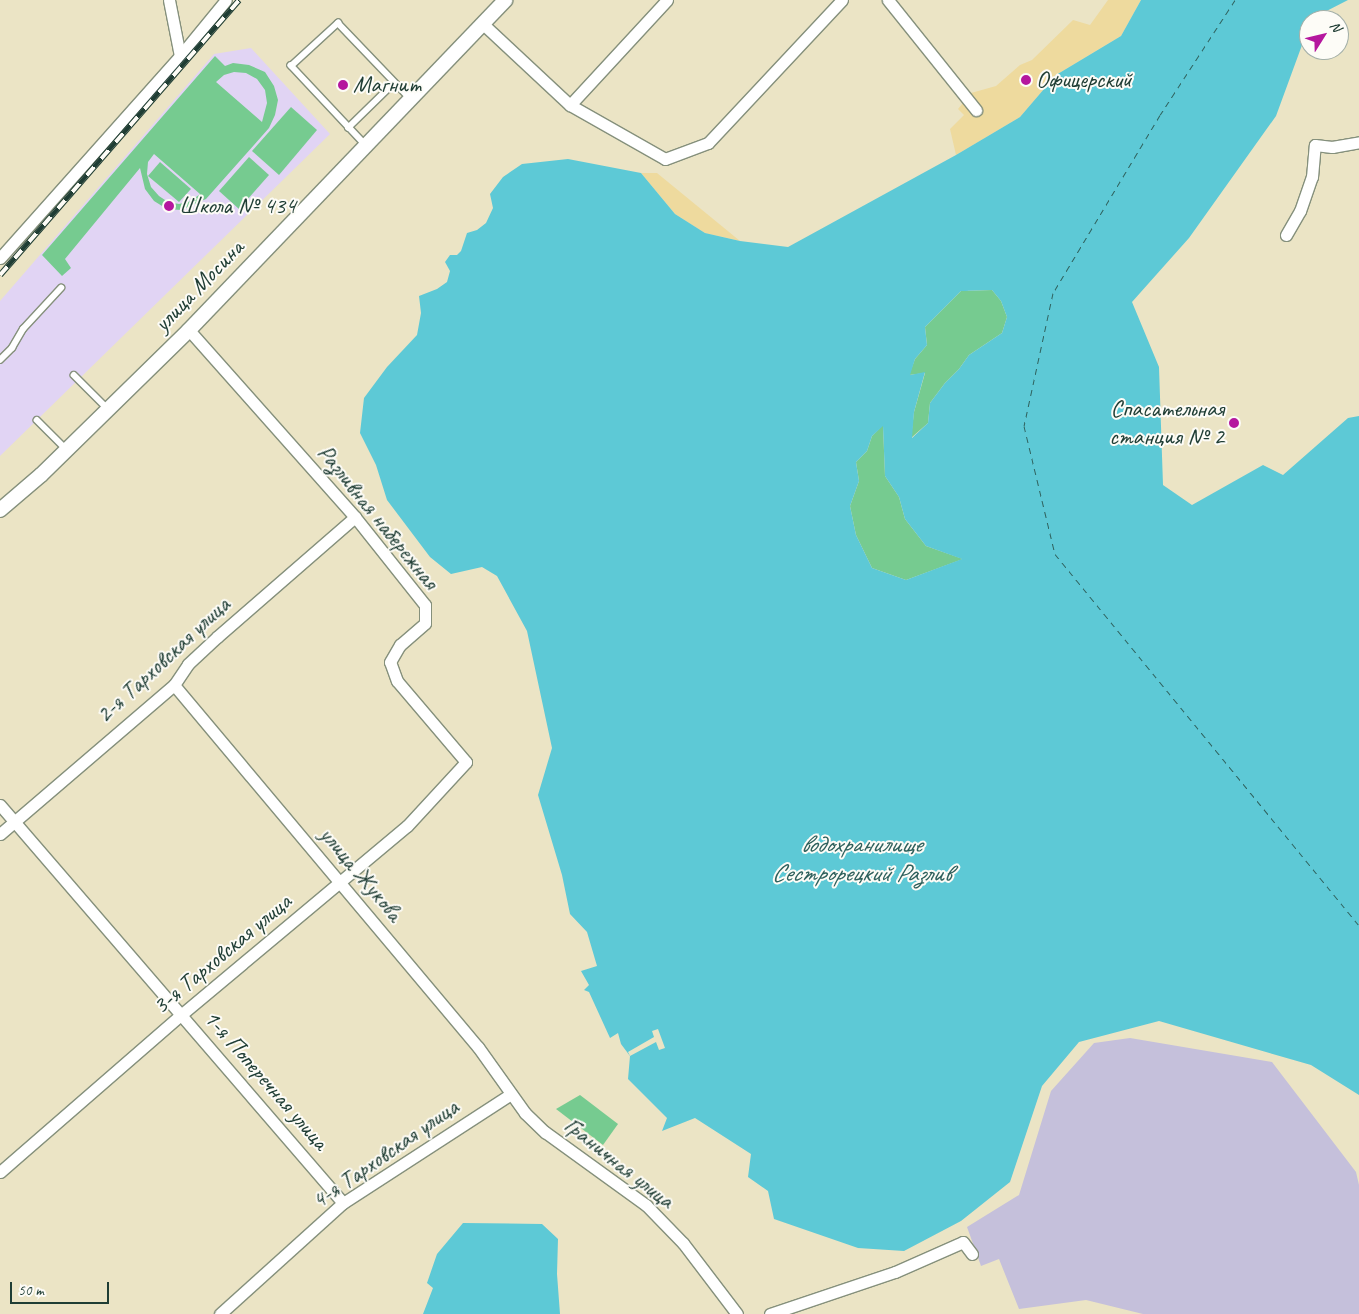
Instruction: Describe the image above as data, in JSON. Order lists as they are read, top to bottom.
{
  "streets": {
    "street": [
      "улица Мосина",
      "Разливная набережная",
      "2-я Тарховская улица",
      "улица Жукова",
      "3-я Тарховская улица",
      "1-я Поперечная улица",
      "4-я Тарховская улица",
      "Граничная улица"
    ]
  },
  "crossings": [
    ["улица Мосина", "Разливная набережная"],
    ["Разливная набережная", "2-я Тарховская улица"],
    ["Разливная набережная", "3-я Тарховская улица"],
    ["2-я Тарховская улица", "улица Жукова"],
    ["2-я Тарховская улица", "1-я Поперечная улица"],
    ["улица Жукова", "3-я Тарховская улица"],
    ["улица Жукова", "4-я Тарховская улица"],
    ["улица Жукова", "Граничная улица"],
    ["3-я Тарховская улица", "1-я Поперечная улица"],
    ["1-я Поперечная улица", "4-я Тарховская улица"],
    ["4-я Тарховская улица", "Граничная улица"]
  ],
  "water": ["водохранилище Сестрорецкий Разлив"],
  "places": [
    "Офицерский",
    "Магнит",
    "Школа № 434",
    "Спасательная станция № 2"
  ],
  "scale_bar": "50 m",
  "north": "top right"
}
